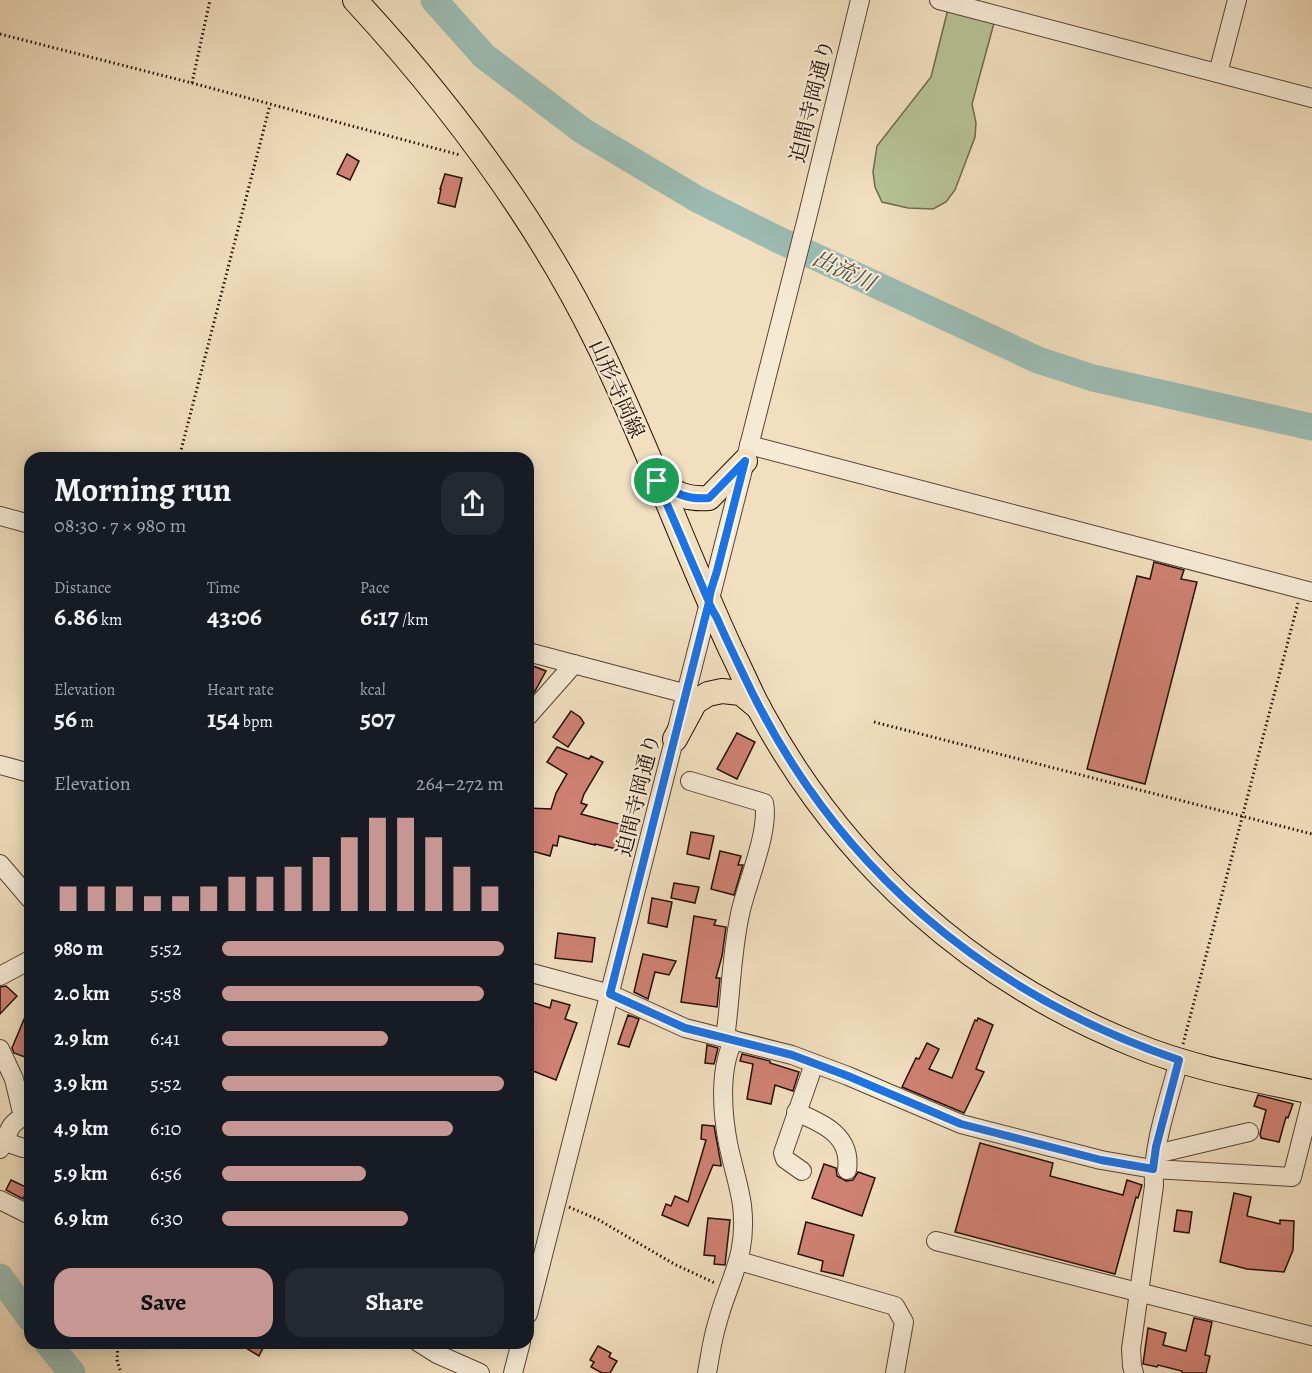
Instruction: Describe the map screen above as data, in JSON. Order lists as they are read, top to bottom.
{
  "streets": {
    "main road": ["山形寺岡線"],
    "street": ["迫間寺岡通り"]
  },
  "crossings": [
    ["迫間寺岡通り", "山形寺岡線"]
  ],
  "water": ["出流川"],
  "page": {
    "heading": ["Morning run", "08:30 · 7 × 980 m"],
    "stats": [
      ["Distance", "6.86 km"],
      ["Time", "43:06"],
      ["Pace", "6:17 /km"],
      ["Elevation", "56 m"],
      ["Heart rate", "154 bpm"],
      ["kcal", "507"]
    ],
    "chart": ["Elevation", "264–272 m"],
    "list": [
      {
        "name": "980 m",
        "note": "5:52"
      },
      {
        "name": "2.0 km",
        "note": "5:58"
      },
      {
        "name": "2.9 km",
        "note": "6:41"
      },
      {
        "name": "3.9 km",
        "note": "5:52"
      },
      {
        "name": "4.9 km",
        "note": "6:10"
      },
      {
        "name": "5.9 km",
        "note": "6:56"
      },
      {
        "name": "6.9 km",
        "note": "6:30"
      }
    ],
    "buttons": ["Save", "Share"]
  }
}
